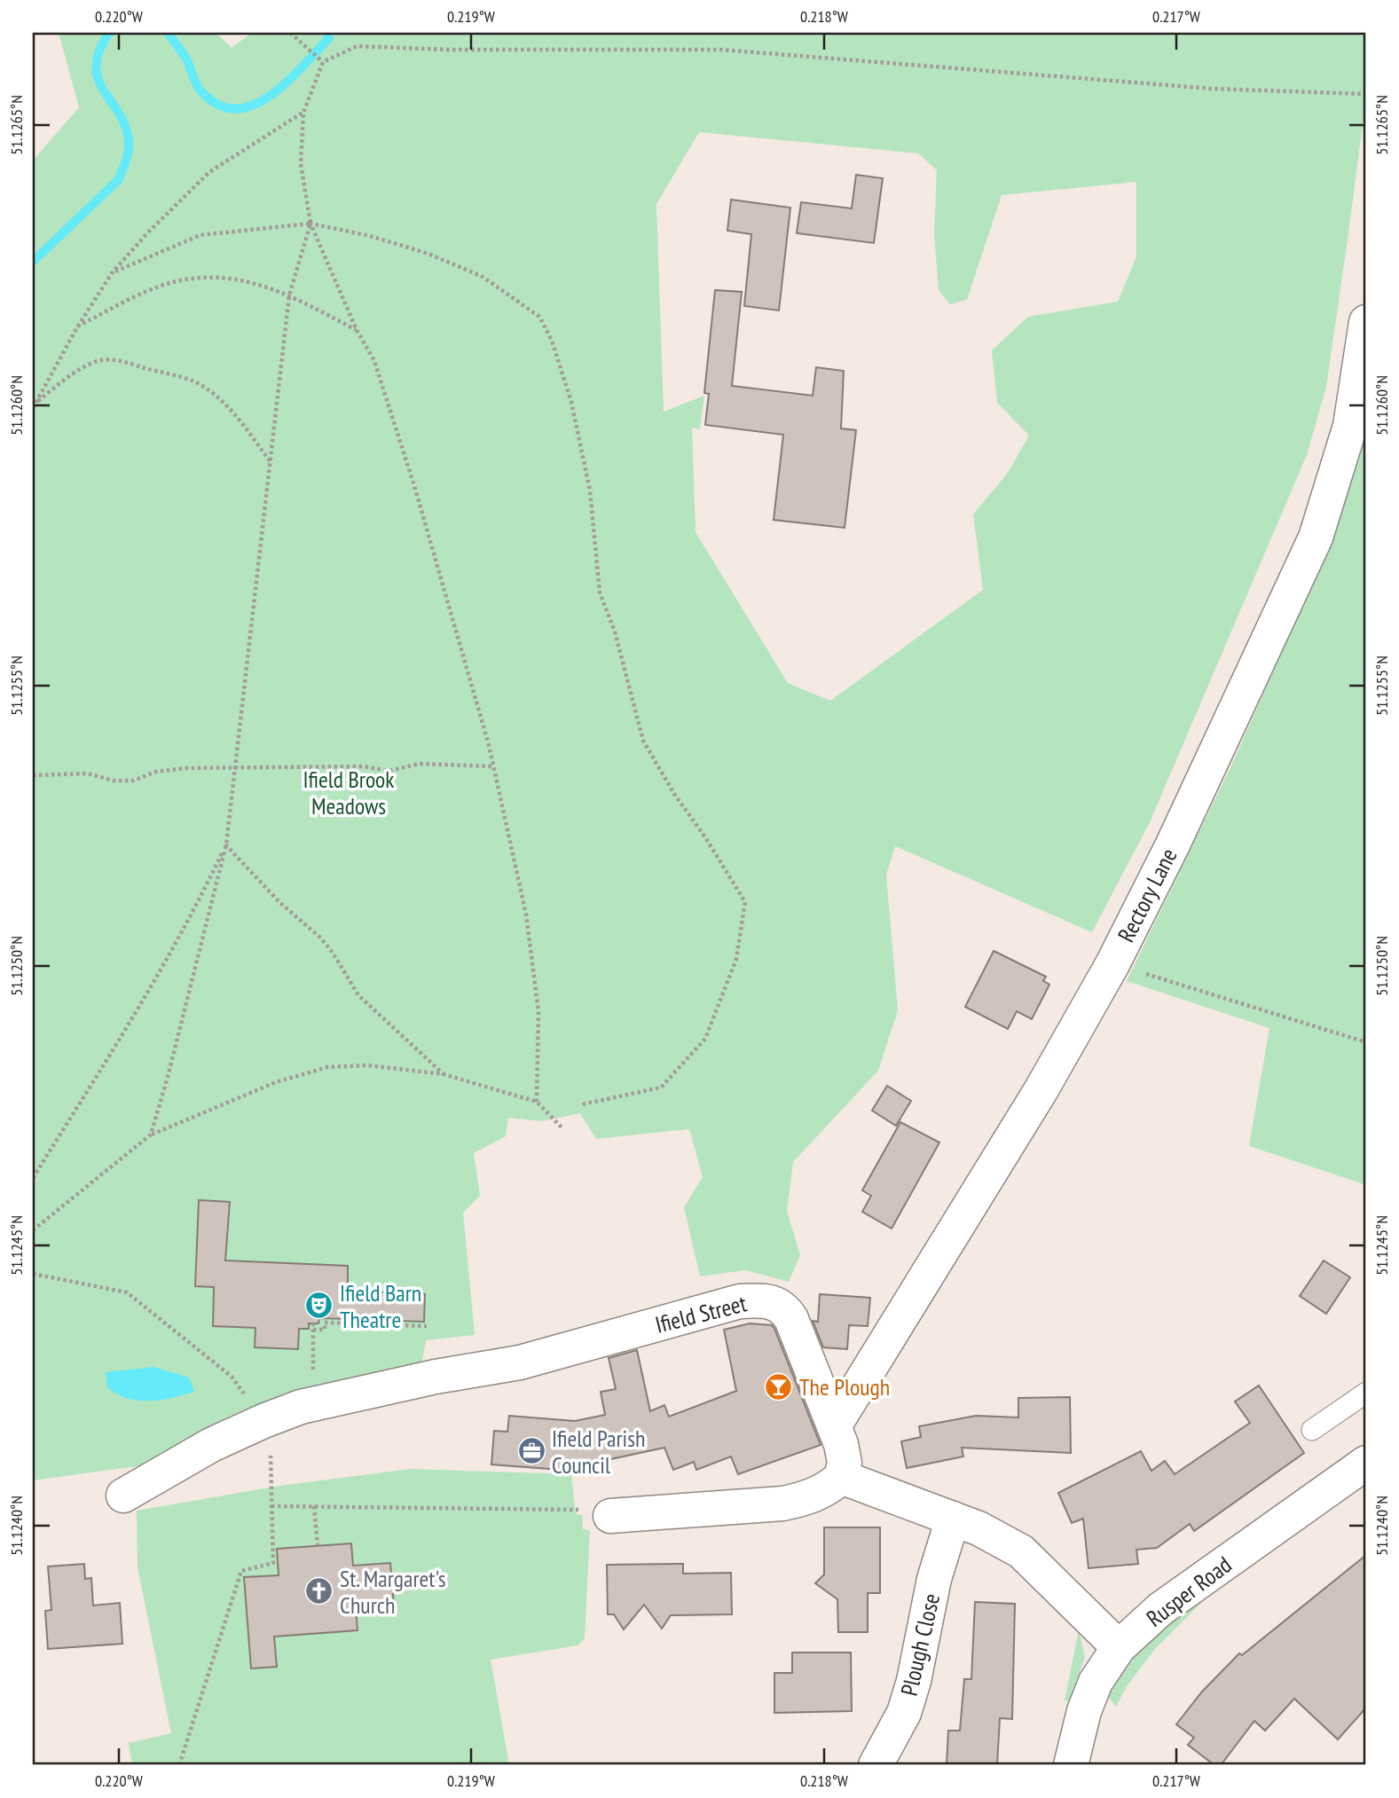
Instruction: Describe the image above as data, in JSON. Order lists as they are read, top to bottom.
{
  "streets": {
    "street": [
      "Rectory Lane",
      "Ifield Street",
      "Rusper Road",
      "Plough Close"
    ]
  },
  "crossings": [
    ["Rectory Lane", "Ifield Street"]
  ],
  "parks": ["Ifield Brook Meadows"],
  "places": {
    "theatre": ["Ifield Barn Theatre"],
    "bar": ["The Plough"],
    "office": ["Ifield Parish Council"],
    "church": ["St. Margaret's Church"]
  },
  "coordinates": [
    "0.220°W",
    "0.219°W",
    "0.218°W",
    "0.217°W",
    "51.1265°N",
    "51.1260°N",
    "51.1255°N",
    "51.1250°N",
    "51.1245°N",
    "51.1240°N"
  ]
}
